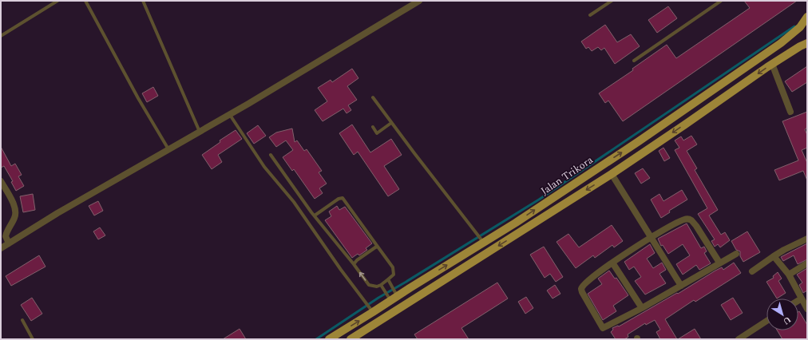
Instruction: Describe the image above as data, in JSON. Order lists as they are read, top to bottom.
{
  "streets": {
    "main road": ["Jalan Trikora"]
  },
  "north": "bottom right"
}
